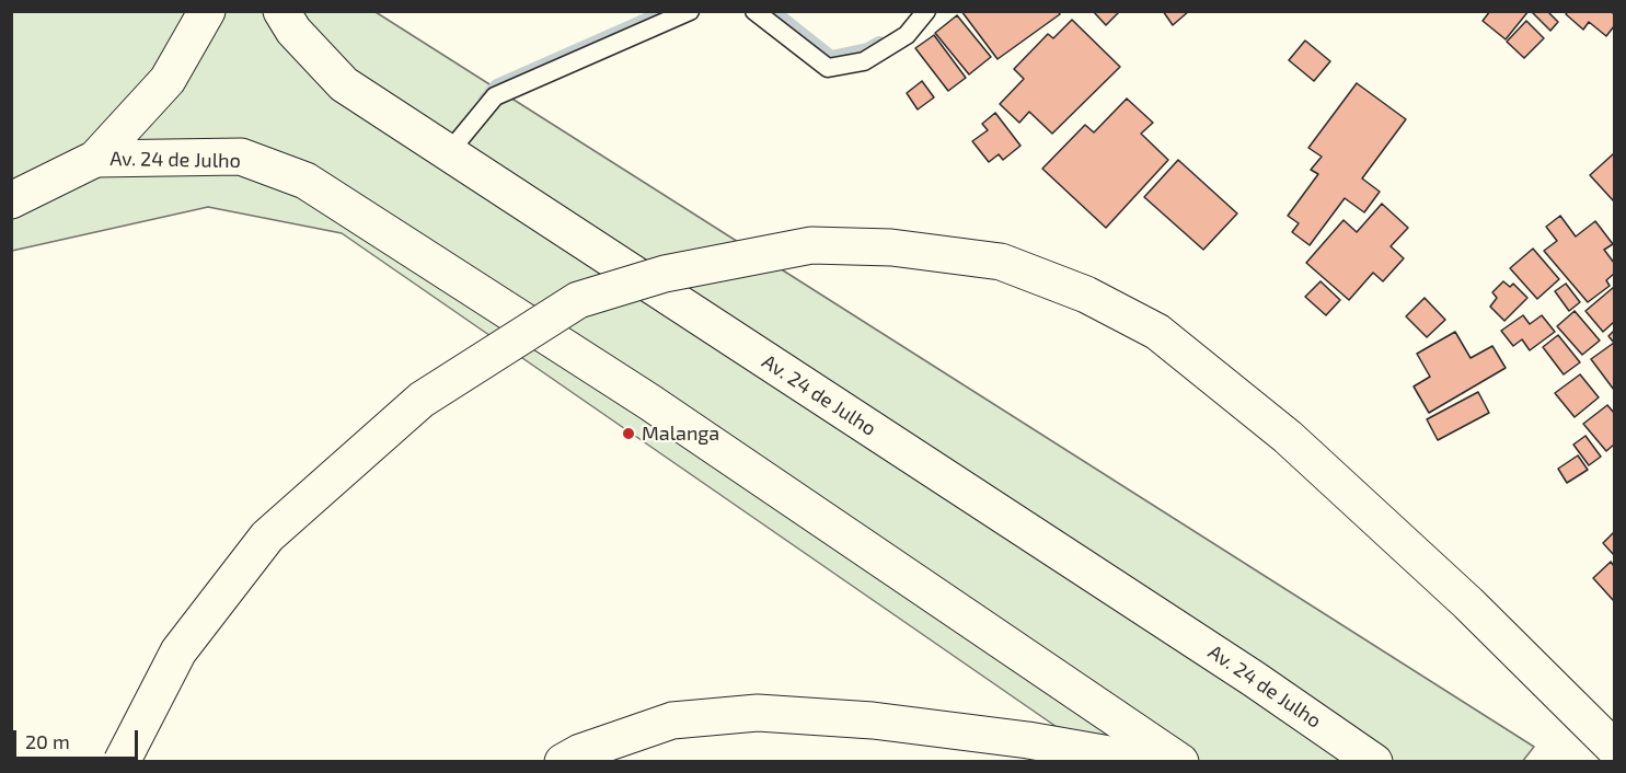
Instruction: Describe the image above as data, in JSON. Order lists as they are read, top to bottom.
{
  "streets": {
    "main road": ["Av. 24 de Julho"]
  },
  "places": ["Malanga"],
  "scale_bar": "20 m"
}
